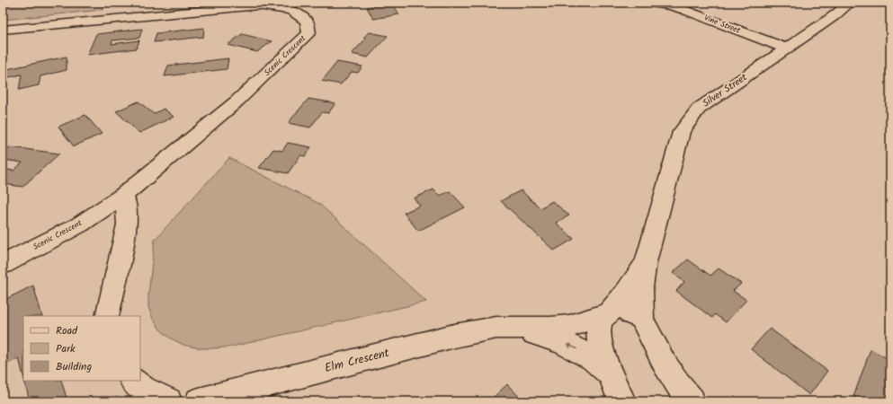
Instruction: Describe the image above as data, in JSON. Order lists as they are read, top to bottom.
{
  "streets": {
    "street": [
      "Vine Street",
      "Scenic Crescent",
      "Silver Street",
      "Elm Crescent"
    ]
  },
  "crossings": [
    ["Vine Street", "Silver Street"],
    ["Silver Street", "Elm Crescent"]
  ],
  "legend": ["Road", "Park", "Building"]
}
